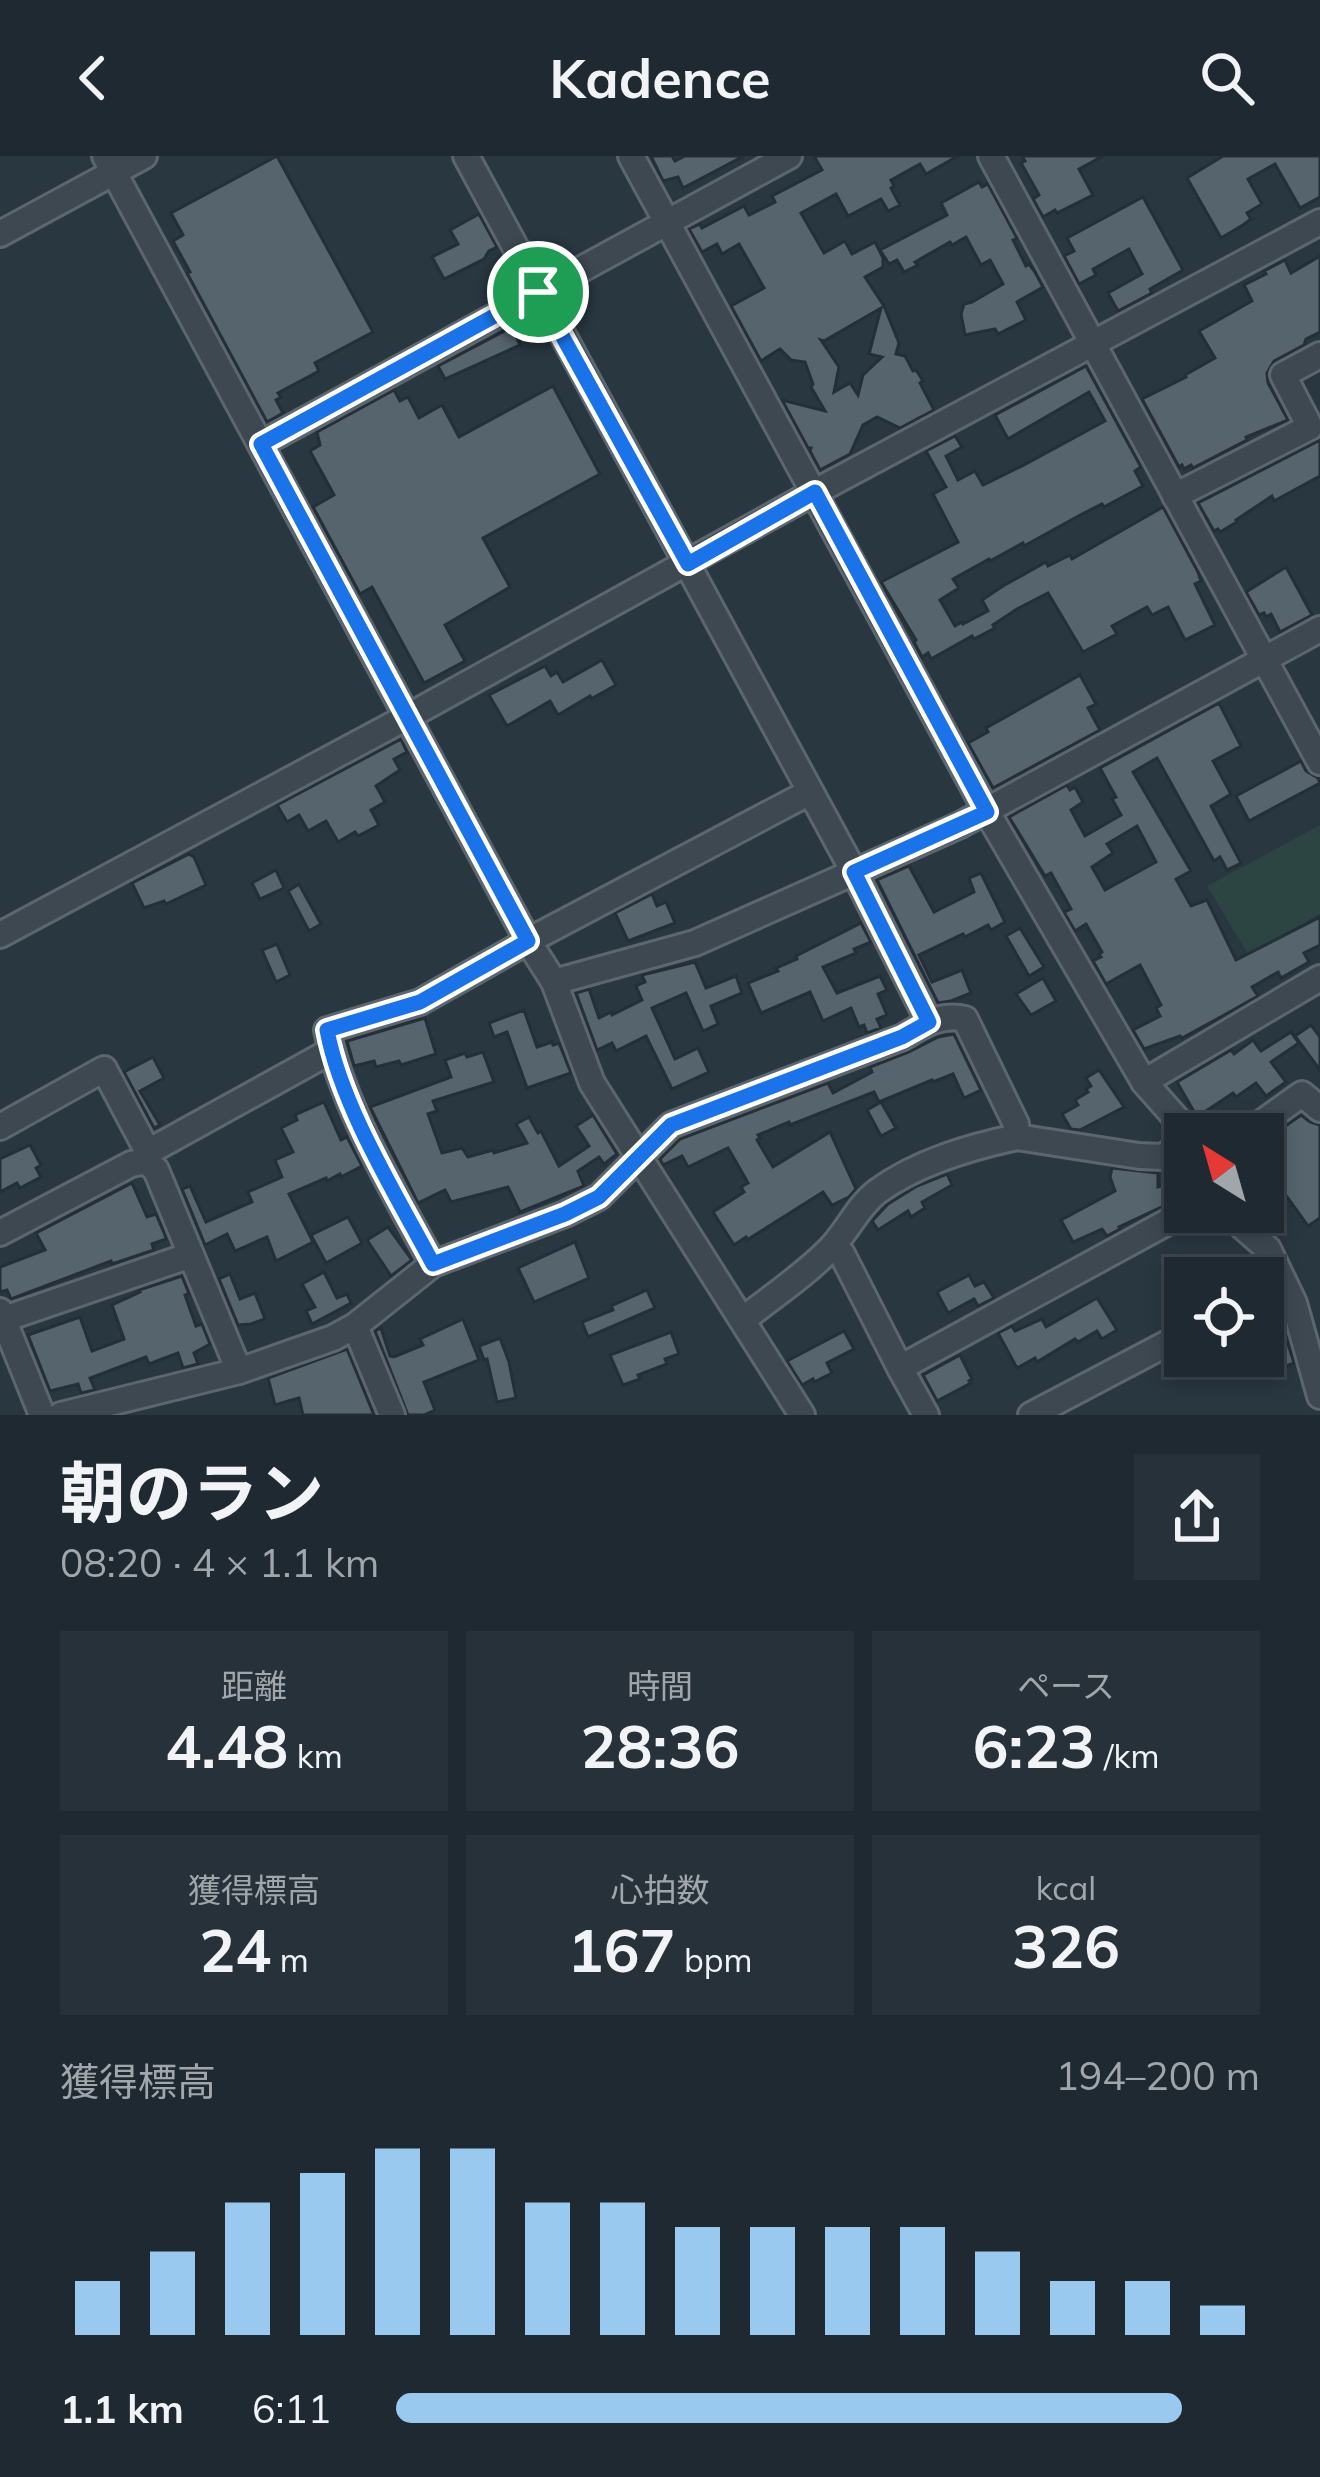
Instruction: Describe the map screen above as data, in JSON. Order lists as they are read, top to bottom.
{
  "north": "top left",
  "page": {
    "header": "Kadence",
    "heading": ["朝のラン", "08:20 · 4 × 1.1 km"],
    "stats": [
      ["距離", "4.48 km"],
      ["時間", "28:36"],
      ["ペース", "6:23 /km"],
      ["獲得標高", "24 m"],
      ["心拍数", "167 bpm"],
      ["kcal", "326"]
    ],
    "chart": ["獲得標高", "194–200 m"],
    "list": [
      {
        "name": "1.1 km",
        "note": "6:11"
      }
    ]
  }
}
